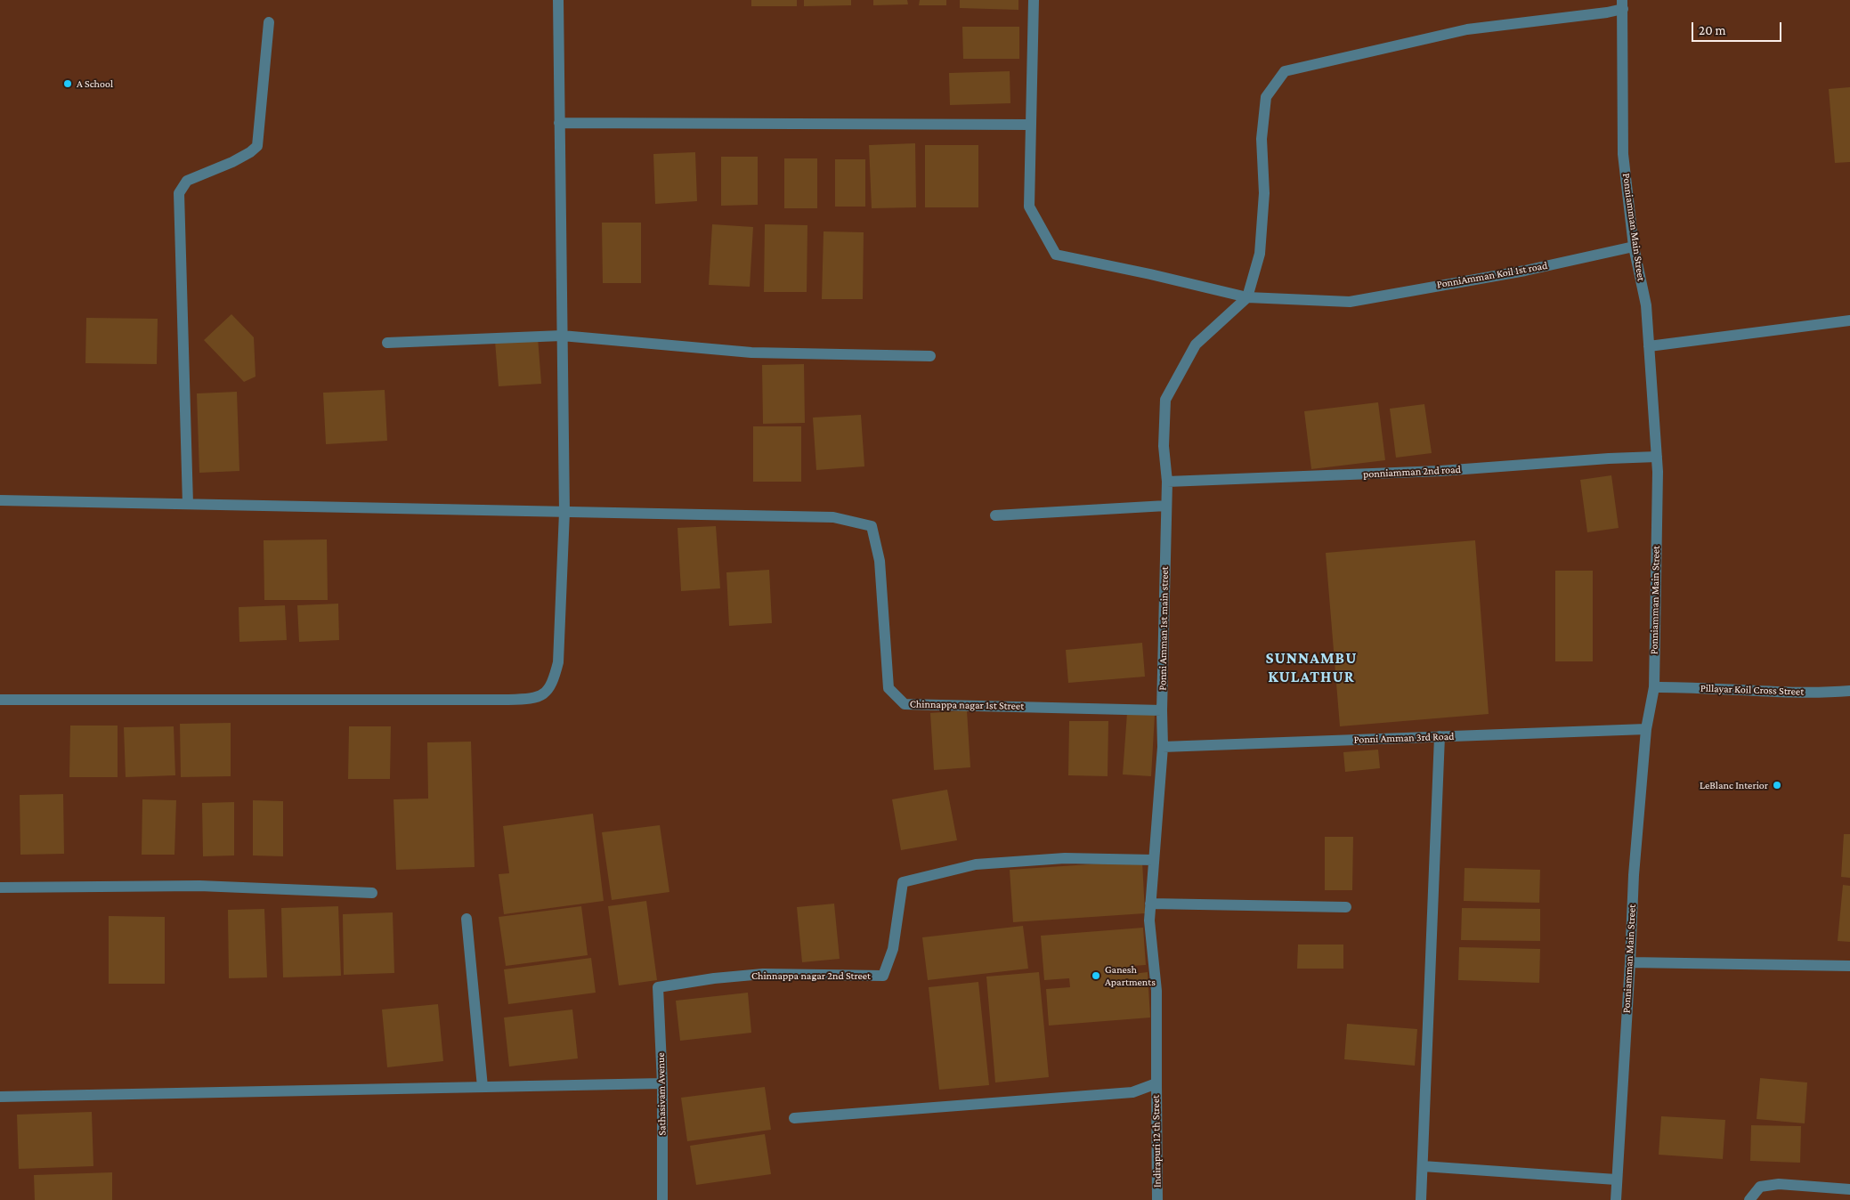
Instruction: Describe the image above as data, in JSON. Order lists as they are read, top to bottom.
{
  "streets": {
    "street": [
      "Ponniamman Main Street",
      "PonniAmman Koil 1st road",
      "ponniamman 2nd road",
      "Ponni Amman 1st main street",
      "Pillayar Koil Cross Street",
      "Chinnappa nagar 1st Street",
      "Ponni Amman 3rd Road",
      "Chinnappa nagar 2nd Street",
      "Sathasivam Avenue",
      "Indirapuri 12 th Street"
    ]
  },
  "crossings": [
    ["Ponniamman Main Street", "PonniAmman Koil 1st road"],
    ["Ponniamman Main Street", "ponniamman 2nd road"],
    ["Ponniamman Main Street", "Pillayar Koil Cross Street"],
    ["Ponniamman Main Street", "Ponni Amman 3rd Road"],
    ["PonniAmman Koil 1st road", "Ponni Amman 1st main street"],
    ["ponniamman 2nd road", "Ponni Amman 1st main street"],
    ["Ponni Amman 1st main street", "Chinnappa nagar 1st Street"],
    ["Ponni Amman 1st main street", "Ponni Amman 3rd Road"],
    ["Ponni Amman 1st main street", "Chinnappa nagar 2nd Street"],
    ["Ponni Amman 1st main street", "Indirapuri 12 th Street"],
    ["Chinnappa nagar 2nd Street", "Sathasivam Avenue"]
  ],
  "districts": ["SUNNAMBU KULATHUR"],
  "places": ["A School", "LeBlanc Interior", "Ganesh Apartments"],
  "scale_bar": "20 m"
}
